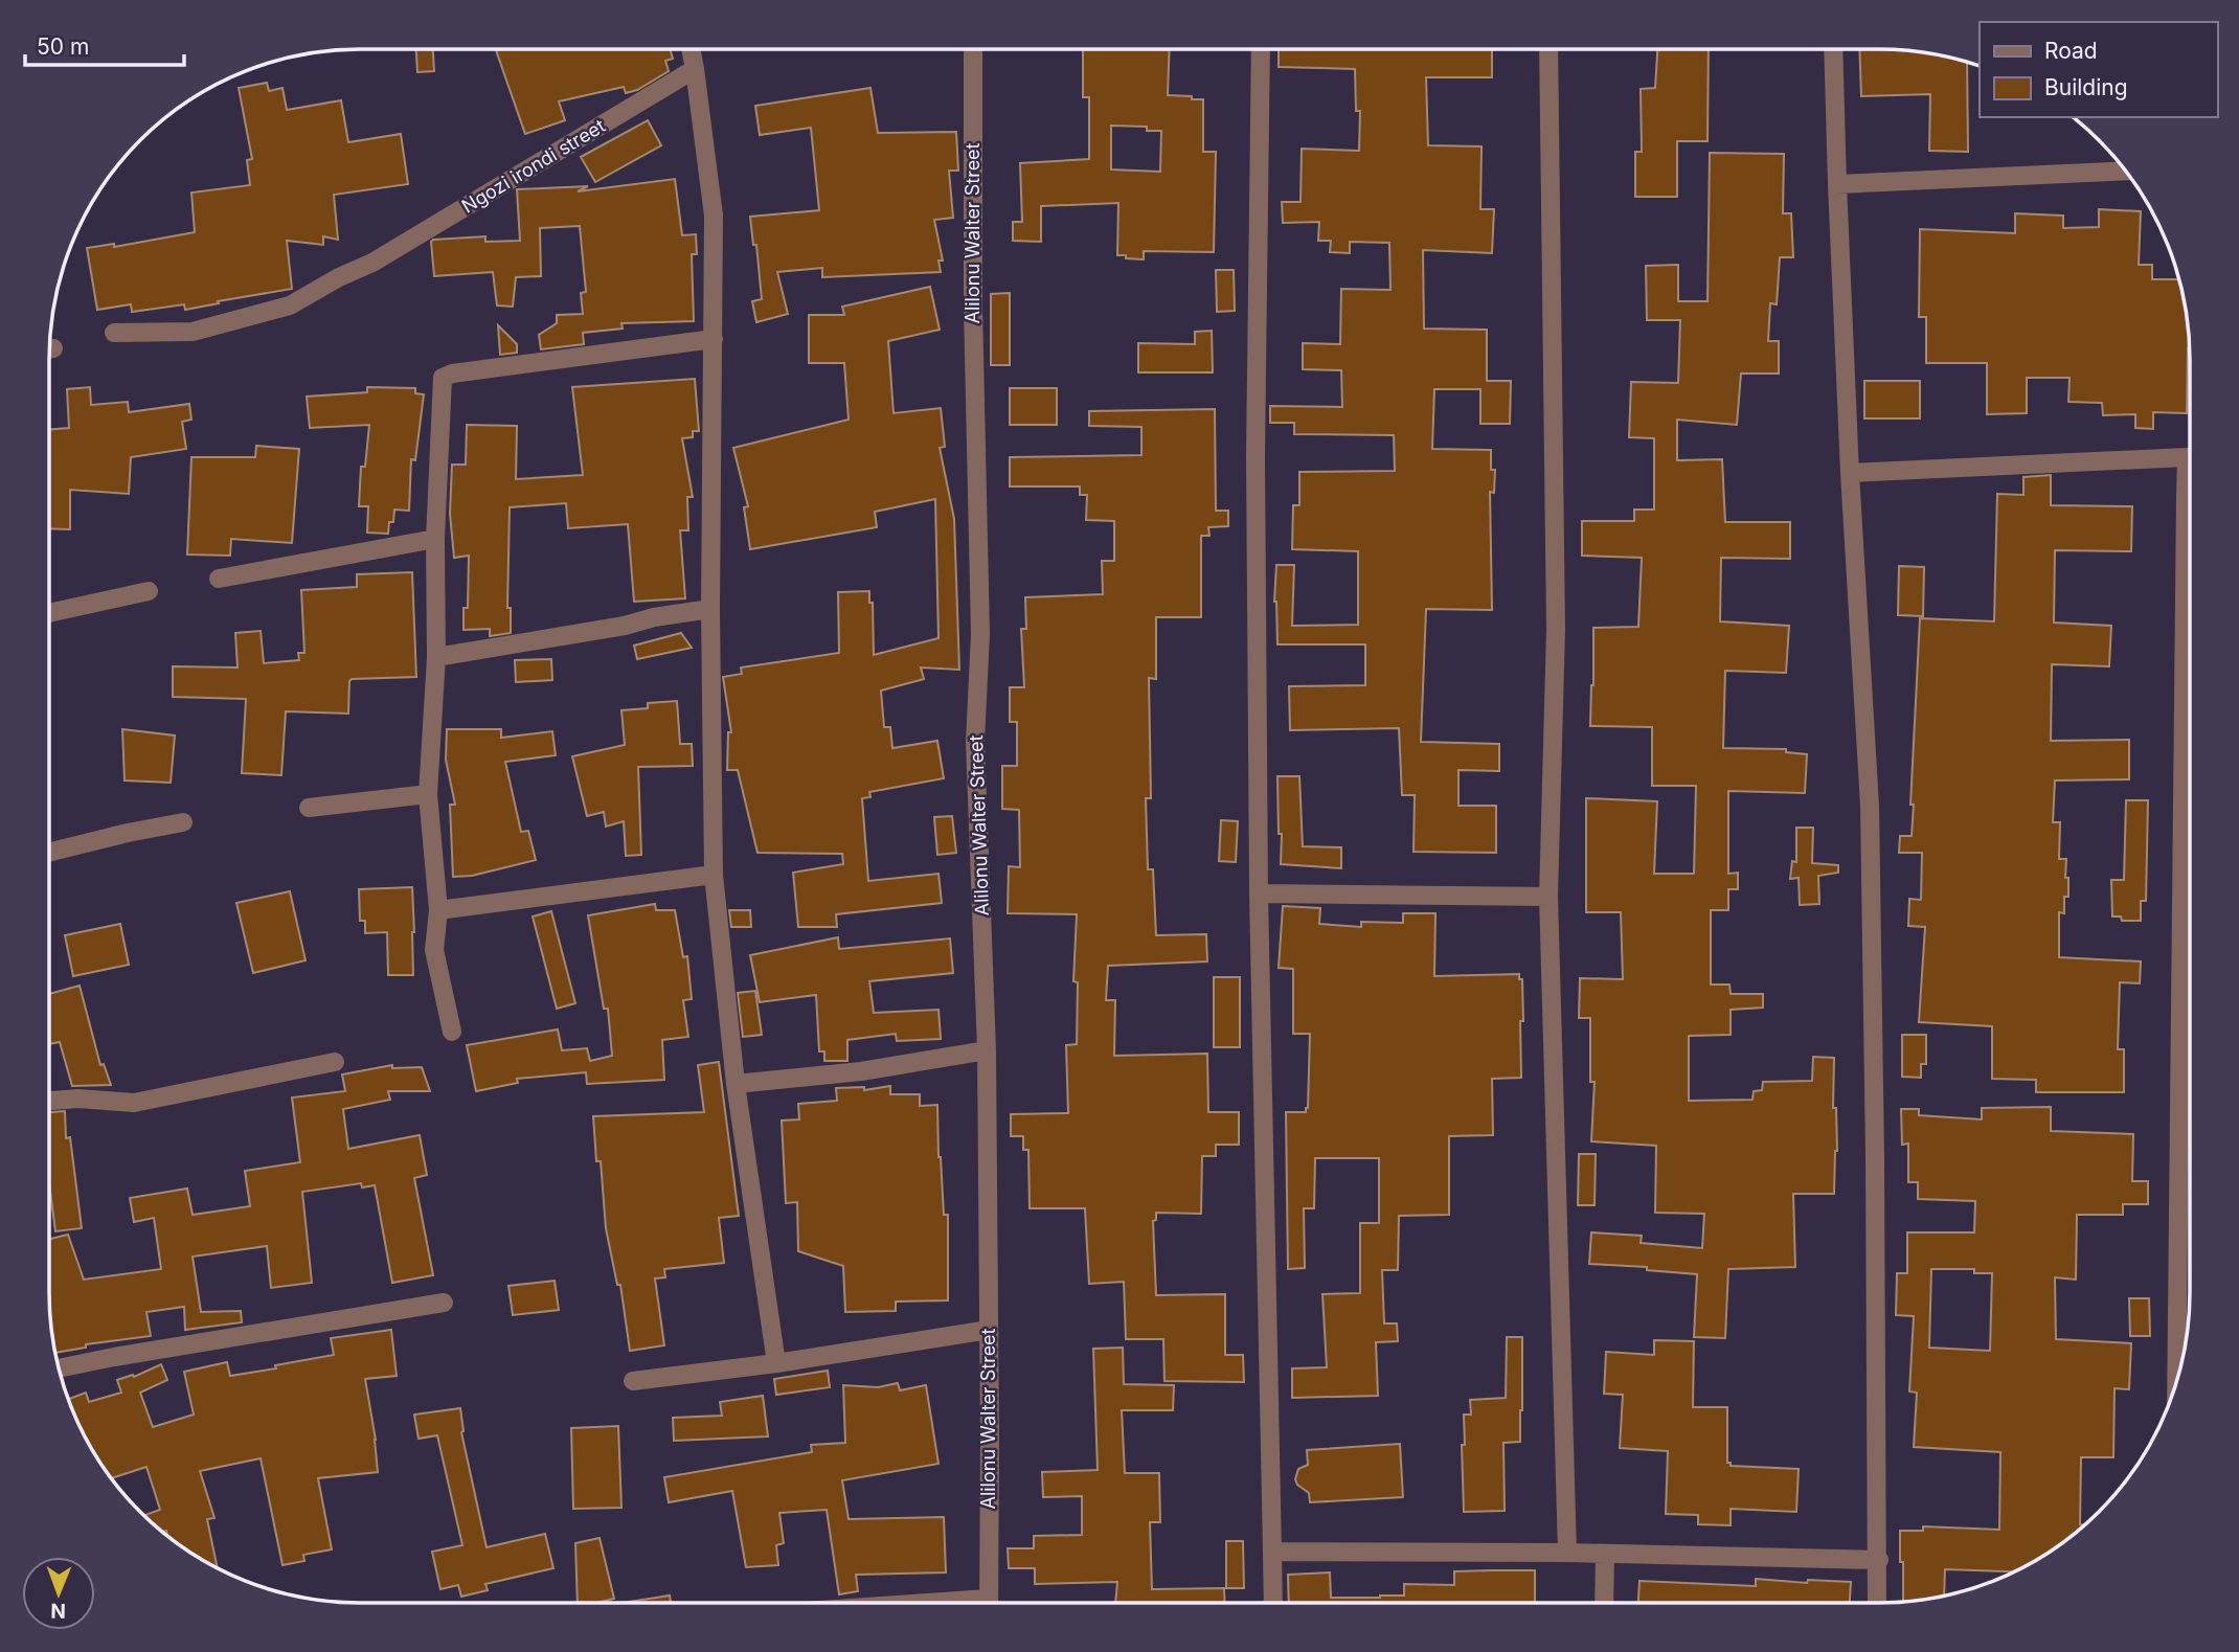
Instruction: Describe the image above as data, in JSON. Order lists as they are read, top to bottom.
{
  "streets": {
    "street": ["Ngozi irondi street", "Alilonu Walter Street"]
  },
  "legend": ["Road", "Building"],
  "scale_bar": "50 m",
  "north": "bottom"
}
